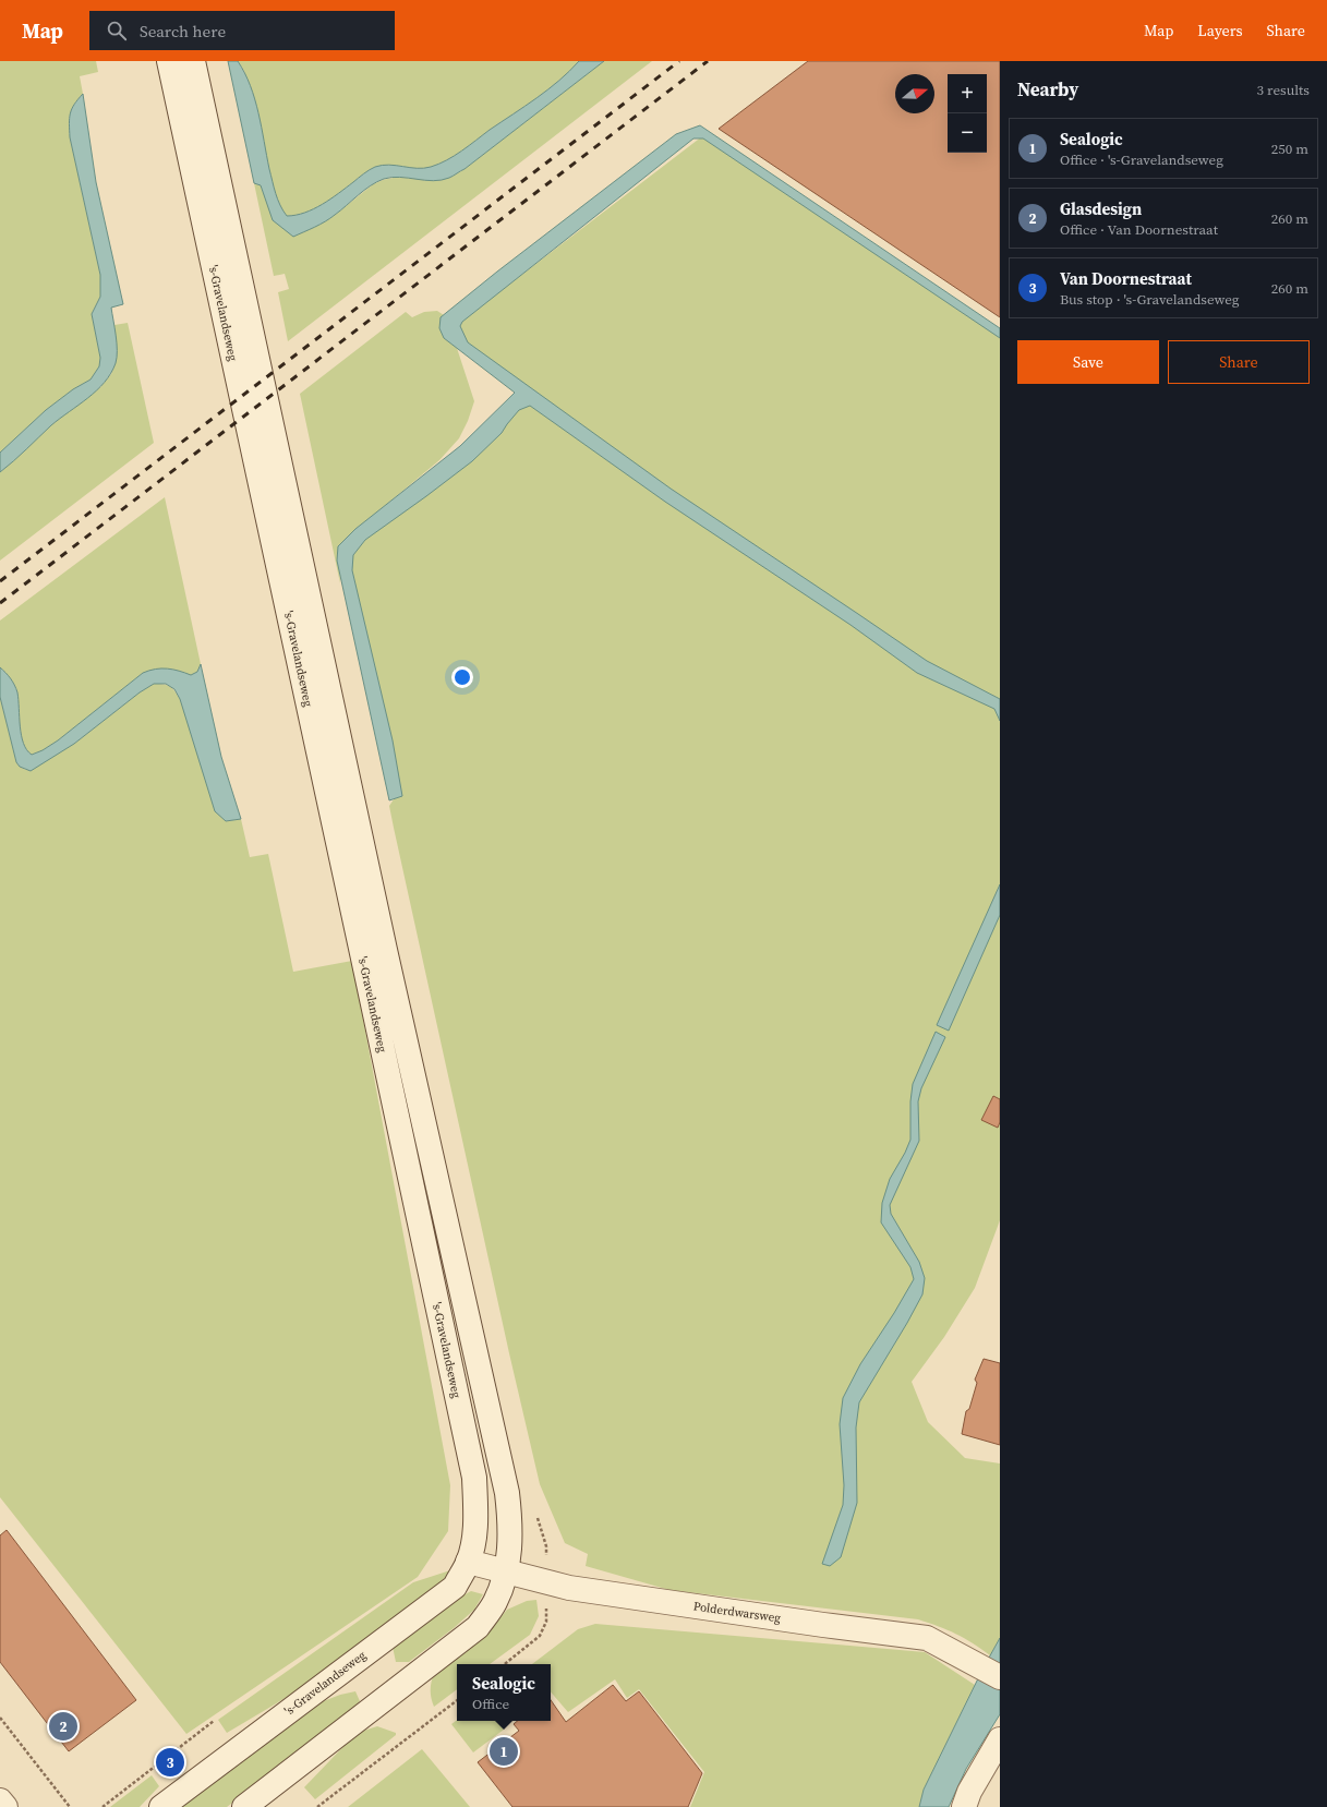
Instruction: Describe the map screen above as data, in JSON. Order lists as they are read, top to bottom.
{
  "streets": {
    "main road": ["'s-Gravelandseweg", "Polderdwarsweg"]
  },
  "crossings": [
    ["'s-Gravelandseweg", "Polderdwarsweg"]
  ],
  "north": "right",
  "page": {
    "header": "Map",
    "search": "Search here",
    "nav": ["Map", "Layers", "Share"],
    "heading": ["Nearby", "3 results"],
    "map_buttons": ["+", "−"],
    "list": [
      {
        "mark": "1",
        "name": "Sealogic",
        "note": "Office · 's-Gravelandseweg",
        "value": "250 m"
      },
      {
        "mark": "2",
        "name": "Glasdesign",
        "note": "Office · Van Doornestraat",
        "value": "260 m"
      },
      {
        "mark": "3",
        "name": "Van Doornestraat",
        "note": "Bus stop · 's-Gravelandseweg",
        "value": "260 m"
      }
    ],
    "buttons": ["Save", "Share"],
    "popup": ["Sealogic", "Office"],
    "pins": ["2", "1", "3"]
  }
}
